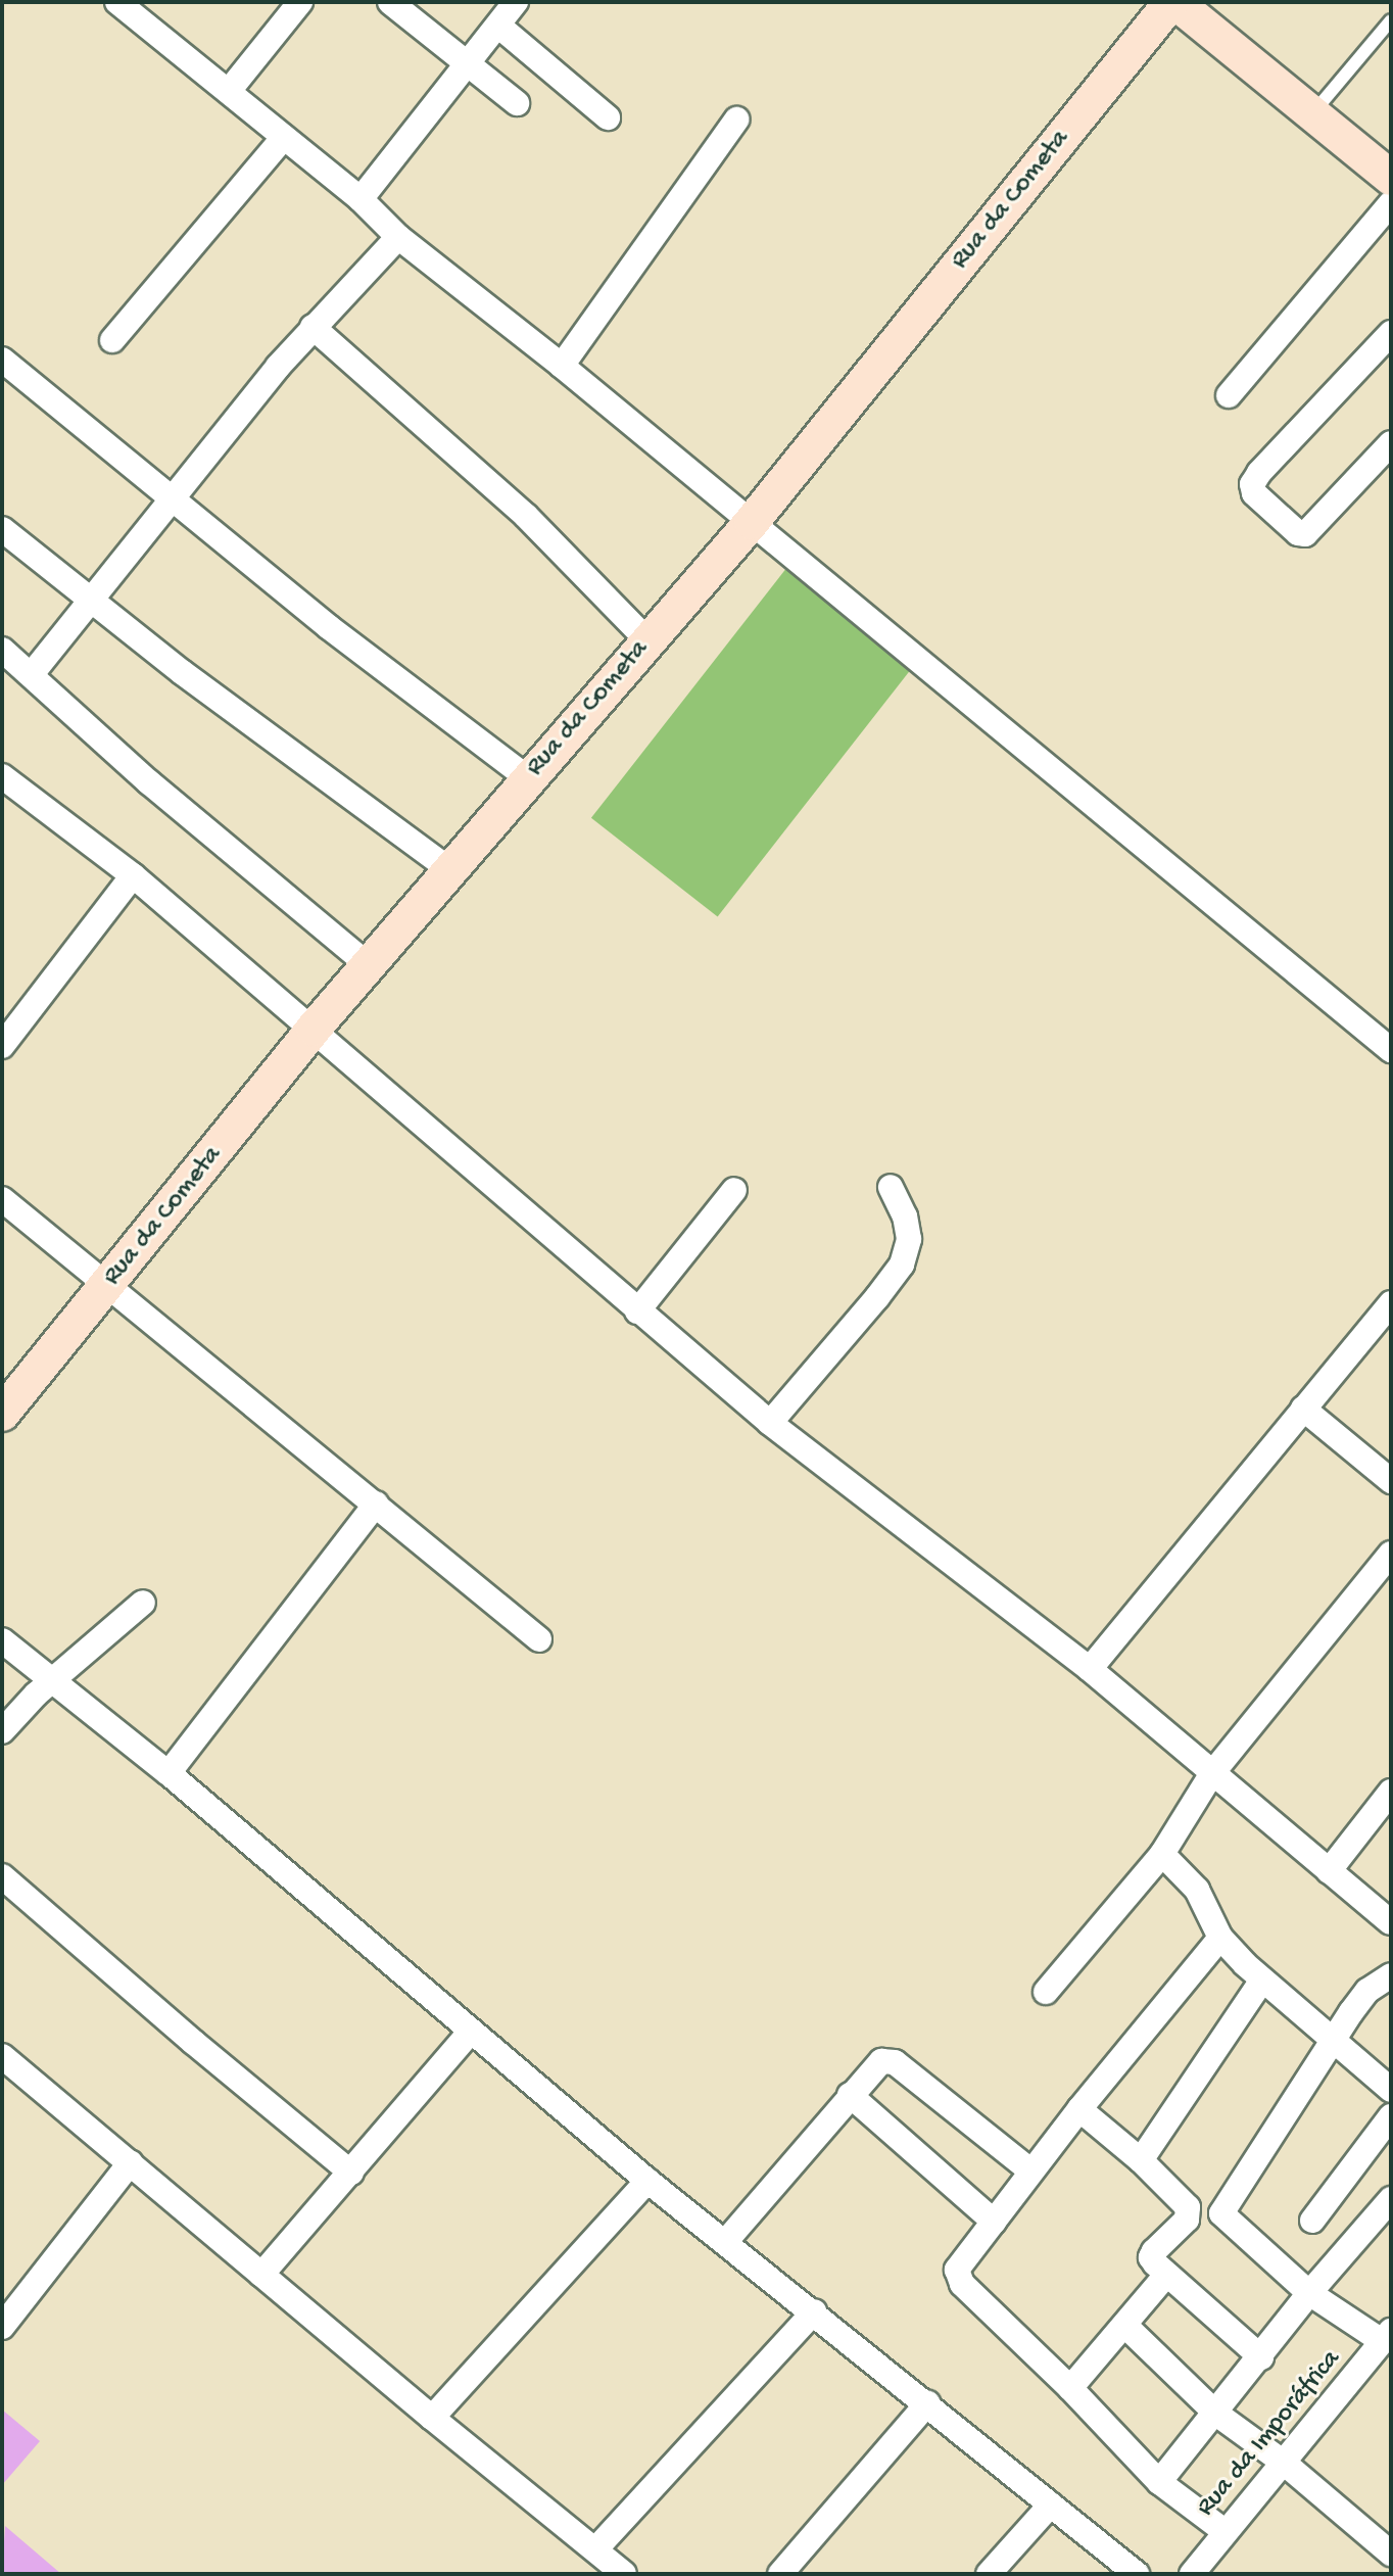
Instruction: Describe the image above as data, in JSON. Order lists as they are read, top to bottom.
{
  "streets": {
    "street": ["Rua da Cometa", "Rua da Imporáfrica"]
  }
}
